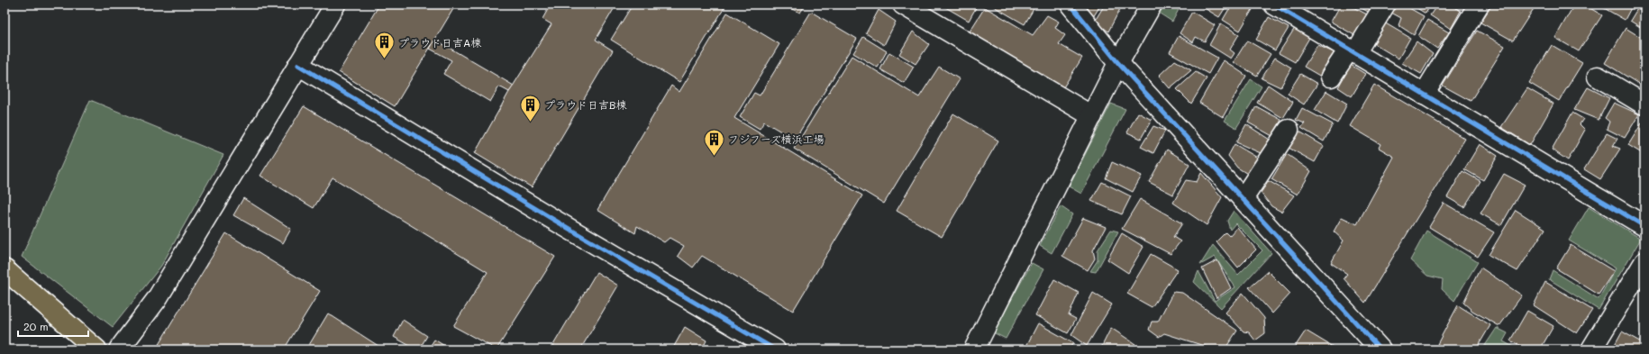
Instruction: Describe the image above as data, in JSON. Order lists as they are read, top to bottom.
{
  "places": {
    "building": ["プラウド日吉A棟", "プラウド日吉B棟", "フジフーズ横浜工場"]
  },
  "scale_bar": "20 m"
}
